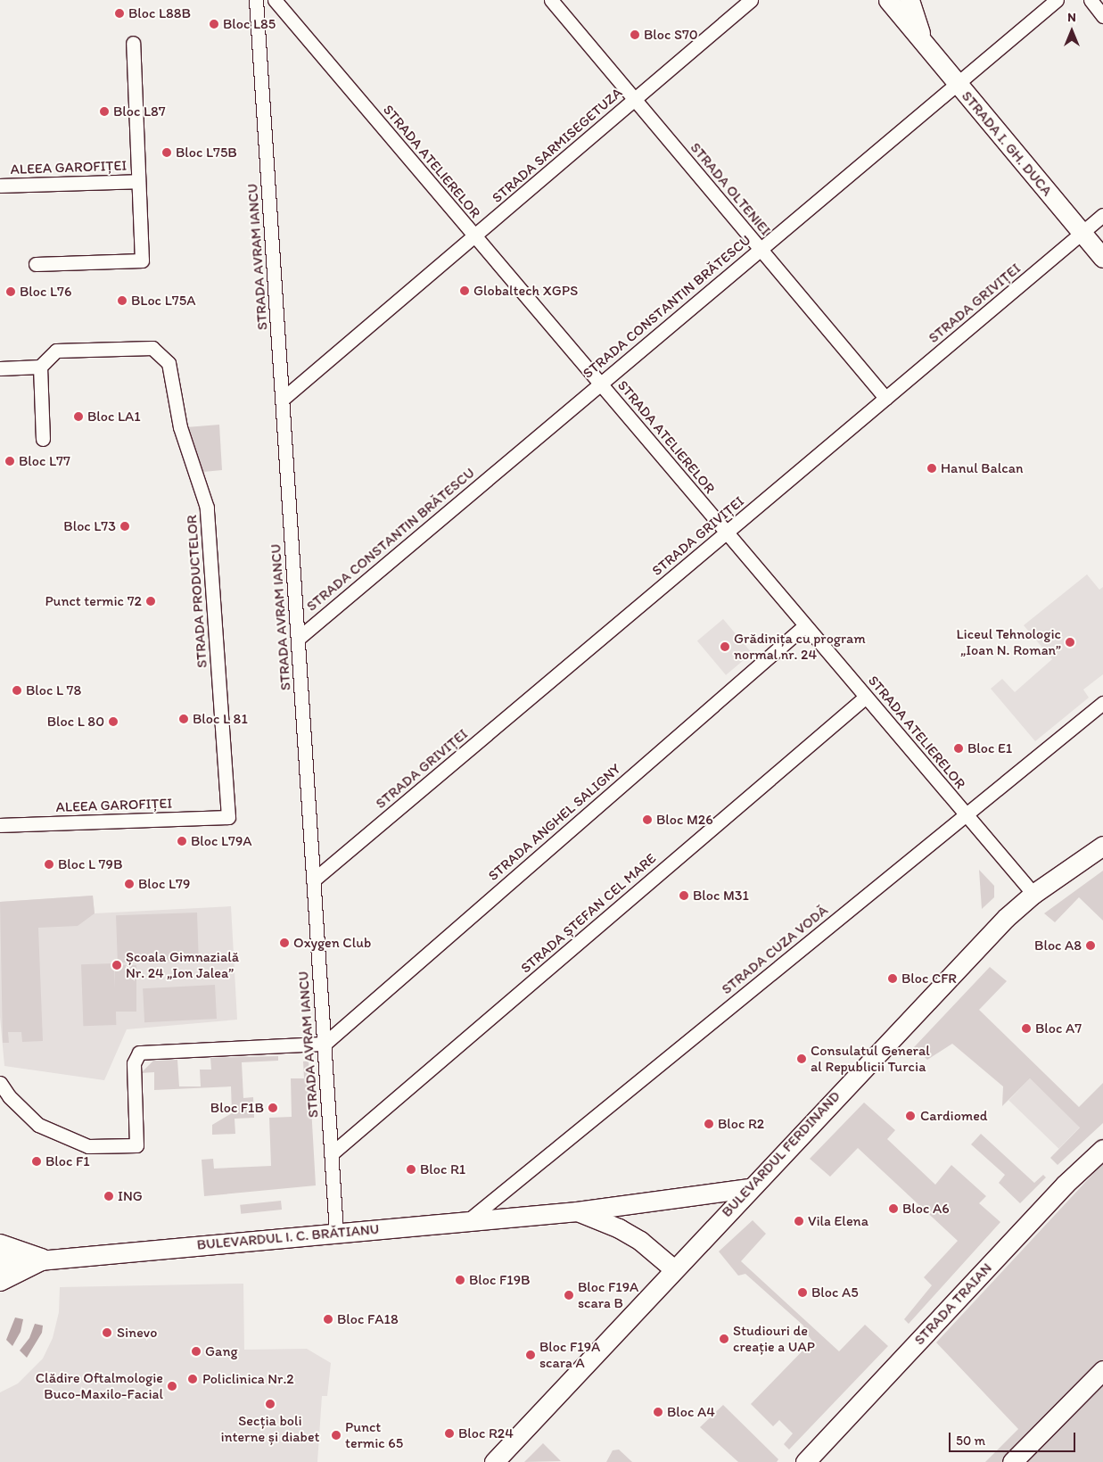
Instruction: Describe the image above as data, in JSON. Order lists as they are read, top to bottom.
{
  "streets": {
    "main road": [
      "STRADA I. GH. DUCA",
      "BULEVARDUL FERDINAND",
      "BULEVARDUL I. C. BRĂTIANU",
      "STRADA TRAIAN"
    ],
    "street": [
      "STRADA SARMISEGETUZA",
      "STRADA ATELIERELOR",
      "ALEEA GAROFIȚEI",
      "STRADA OLTENIEI",
      "STRADA AVRAM IANCU",
      "STRADA GRIVIȚEI",
      "STRADA CONSTANTIN BRĂTESCU",
      "STRADA PRODUCTELOR",
      "STRADA ANGHEL SALIGNY",
      "STRADA ȘTEFAN CEL MARE",
      "STRADA CUZA VODĂ"
    ]
  },
  "crossings": [
    ["STRADA I. GH. DUCA", "STRADA GRIVIȚEI"],
    ["STRADA I. GH. DUCA", "STRADA CONSTANTIN BRĂTESCU"],
    ["STRADA SARMISEGETUZA", "STRADA ATELIERELOR"],
    ["STRADA SARMISEGETUZA", "STRADA OLTENIEI"],
    ["STRADA SARMISEGETUZA", "STRADA AVRAM IANCU"],
    ["STRADA ATELIERELOR", "STRADA GRIVIȚEI"],
    ["STRADA ATELIERELOR", "STRADA CONSTANTIN BRĂTESCU"],
    ["STRADA ATELIERELOR", "STRADA ANGHEL SALIGNY"],
    ["STRADA ATELIERELOR", "STRADA ȘTEFAN CEL MARE"],
    ["STRADA ATELIERELOR", "STRADA CUZA VODĂ"],
    ["STRADA ATELIERELOR", "BULEVARDUL FERDINAND"],
    ["ALEEA GAROFIȚEI", "STRADA PRODUCTELOR"],
    ["STRADA OLTENIEI", "STRADA GRIVIȚEI"],
    ["STRADA OLTENIEI", "STRADA CONSTANTIN BRĂTESCU"],
    ["STRADA AVRAM IANCU", "STRADA GRIVIȚEI"],
    ["STRADA AVRAM IANCU", "STRADA CONSTANTIN BRĂTESCU"],
    ["STRADA AVRAM IANCU", "STRADA ANGHEL SALIGNY"],
    ["STRADA AVRAM IANCU", "STRADA ȘTEFAN CEL MARE"],
    ["STRADA AVRAM IANCU", "BULEVARDUL I. C. BRĂTIANU"],
    ["STRADA CUZA VODĂ", "BULEVARDUL I. C. BRĂTIANU"],
    ["BULEVARDUL FERDINAND", "BULEVARDUL I. C. BRĂTIANU"]
  ],
  "places": [
    "Bloc L88B",
    "Bloc L85",
    "Bloc S70",
    "Bloc L87",
    "Bloc L75B",
    "Globaltech XGPS",
    "Bloc L76",
    "BLoc L75A",
    "Bloc LA1",
    "Bloc L77",
    "Hanul Balcan",
    "Bloc L73",
    "Punct termic 72",
    "Liceul Tehnologic „Ioan N. Roman”",
    "Grădinița cu program normal nr. 24",
    "Bloc L 78",
    "Bloc L 81",
    "Bloc L 80",
    "Bloc E1",
    "Bloc M26",
    "Bloc L79A",
    "Bloc L 79B",
    "Bloc L79",
    "Bloc M31",
    "Oxygen Club",
    "Bloc A8",
    "Școala Gimnazială Nr. 24 „Ion Jalea”",
    "Bloc CFR",
    "Bloc A7",
    "Consulatul General al Republicii Turcia",
    "Bloc F1B",
    "Cardiomed",
    "Bloc R2",
    "Bloc F1",
    "Bloc R1",
    "ING",
    "Bloc A6",
    "Vila Elena",
    "Bloc F19B",
    "Bloc A5",
    "Bloc F19A scara B",
    "Bloc FA18",
    "Sinevo",
    "Studiouri de creație a UAP",
    "Gang",
    "Bloc F19A scara A",
    "Policlinica Nr.2",
    "Clădire Oftalmologie Buco-Maxilo-Facial",
    "Secția boli interne și diabet",
    "Bloc A4",
    "Bloc R24",
    "Punct termic 65"
  ],
  "scale_bar": "50 m",
  "north": "top"
}
